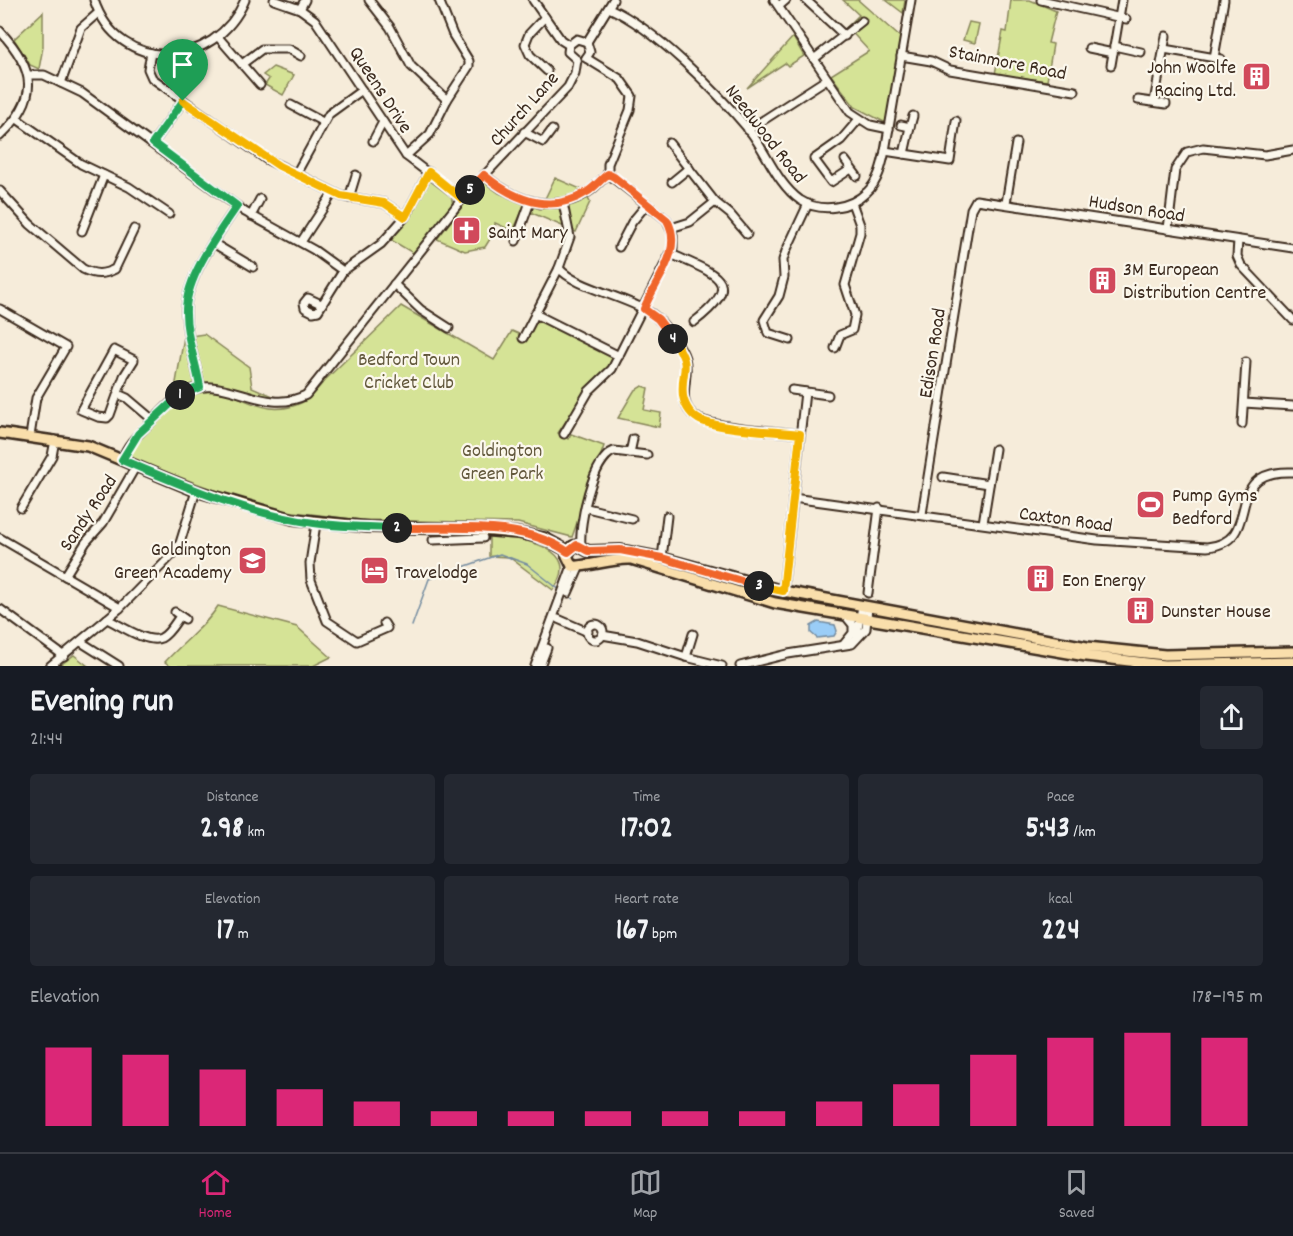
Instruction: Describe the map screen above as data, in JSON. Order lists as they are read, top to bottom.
{
  "streets": {
    "street": [
      "Stainmore Road",
      "Queens Drive",
      "Church Lane",
      "Needwood Road",
      "Hudson Road",
      "Edison Road",
      "Sandy Road",
      "Caxton Road"
    ]
  },
  "crossings": [
    ["Queens Drive", "Church Lane"],
    ["Hudson Road", "Edison Road"],
    ["Edison Road", "Caxton Road"]
  ],
  "parks": ["Bedford Town Cricket Club", "Goldington Green Park"],
  "places": {
    "building": [
      "John Woolfe Racing Ltd.",
      "3M European Distribution Centre",
      "Eon Energy",
      "Dunster House"
    ],
    "church": ["Saint Mary"],
    "sports": ["Pump Gyms Bedford"],
    "school or university": ["Goldington Green Academy"],
    "hotel": ["Travelodge"]
  },
  "page": {
    "pins": [
      "5",
      "4",
      "1",
      "2",
      "3"
    ],
    "heading": ["Evening run", "21:44"],
    "stats": [
      ["Distance", "2.98 km"],
      ["Time", "17:02"],
      ["Pace", "5:43 /km"],
      ["Elevation", "17 m"],
      ["Heart rate", "167 bpm"],
      ["kcal", "224"]
    ],
    "chart": ["Elevation", "178–195 m"],
    "tabs": ["Home", "Map", "Saved"]
  }
}
